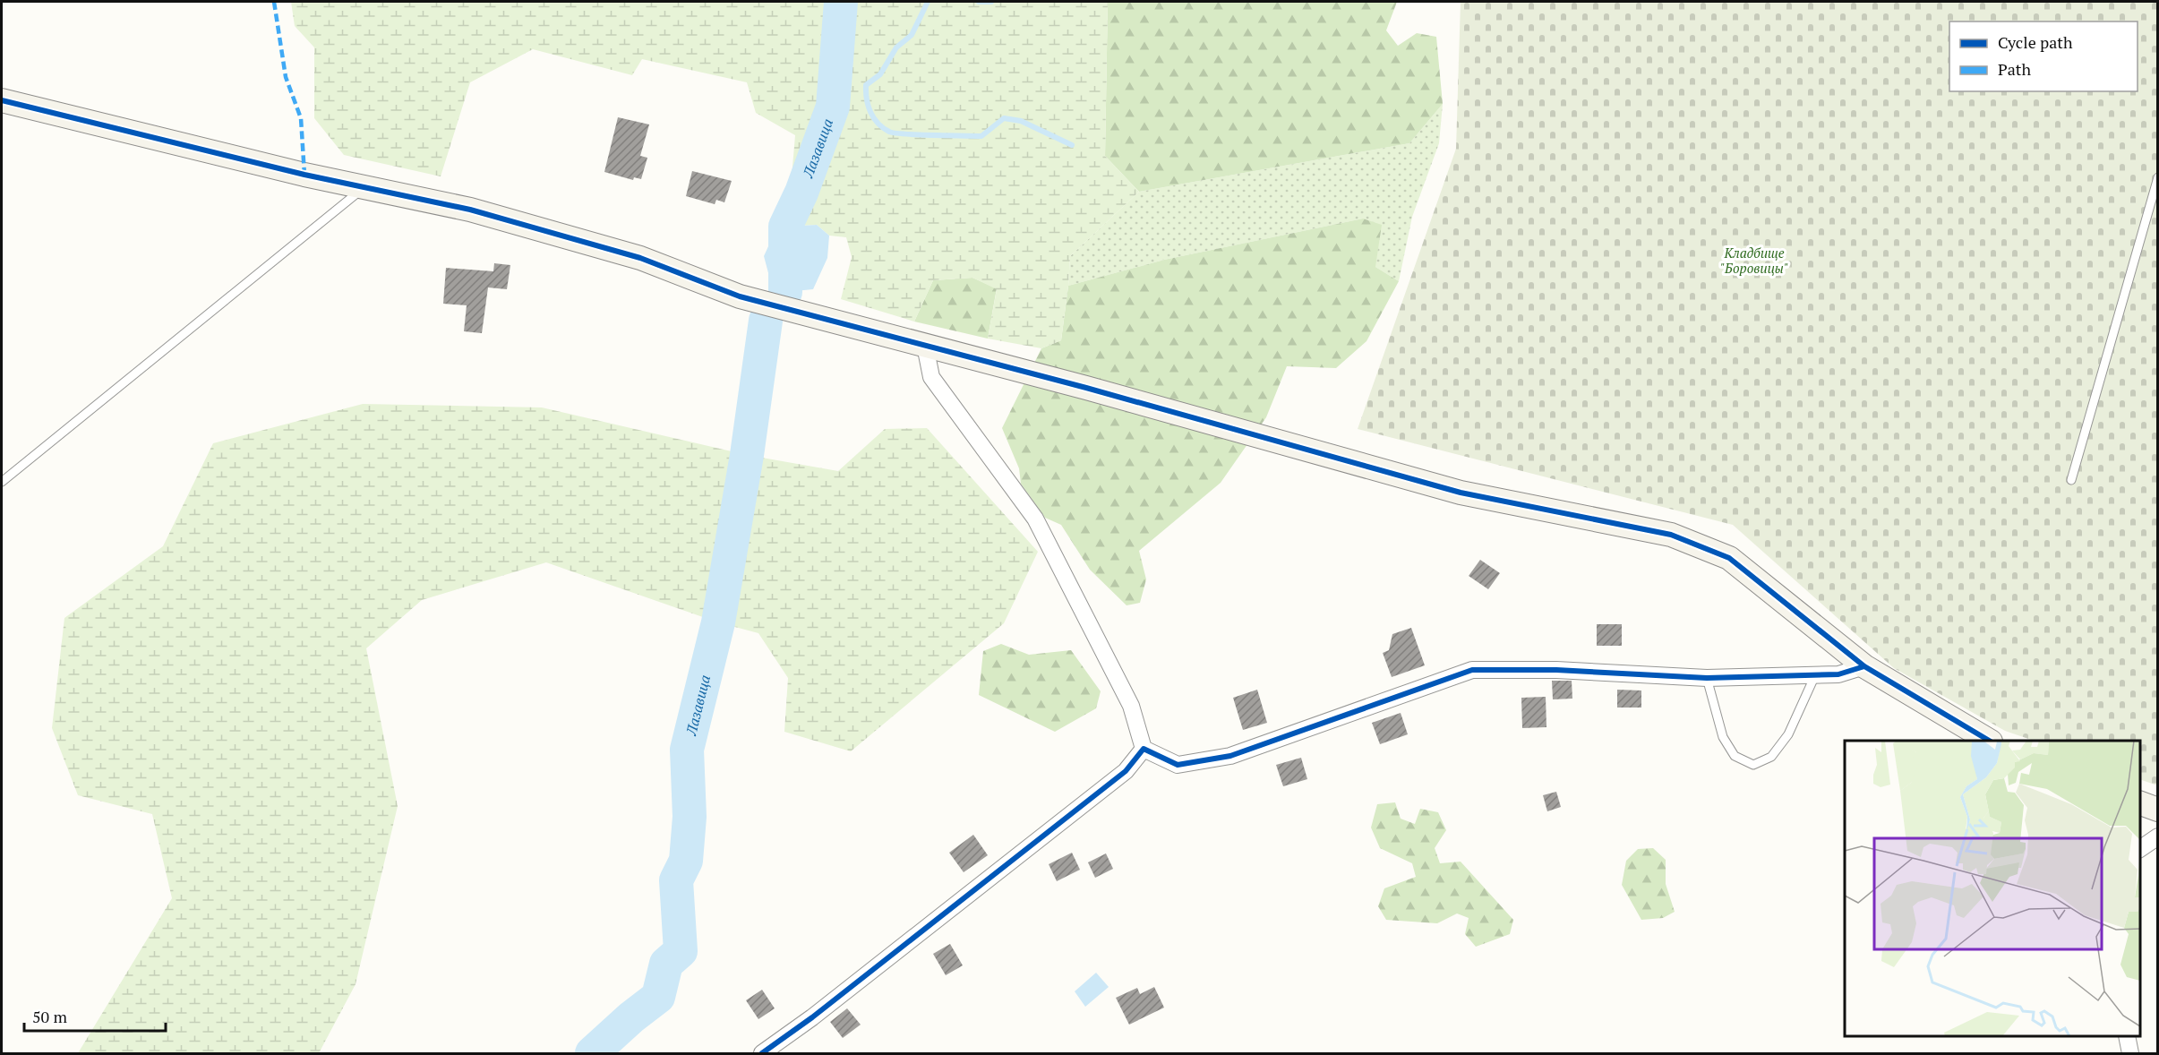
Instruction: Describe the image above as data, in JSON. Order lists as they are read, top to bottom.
{
  "water": ["Лазавица"],
  "parks": ["Кладбище \"Боровицы\""],
  "legend": ["Cycle path", "Path"],
  "scale_bar": "50 m"
}
